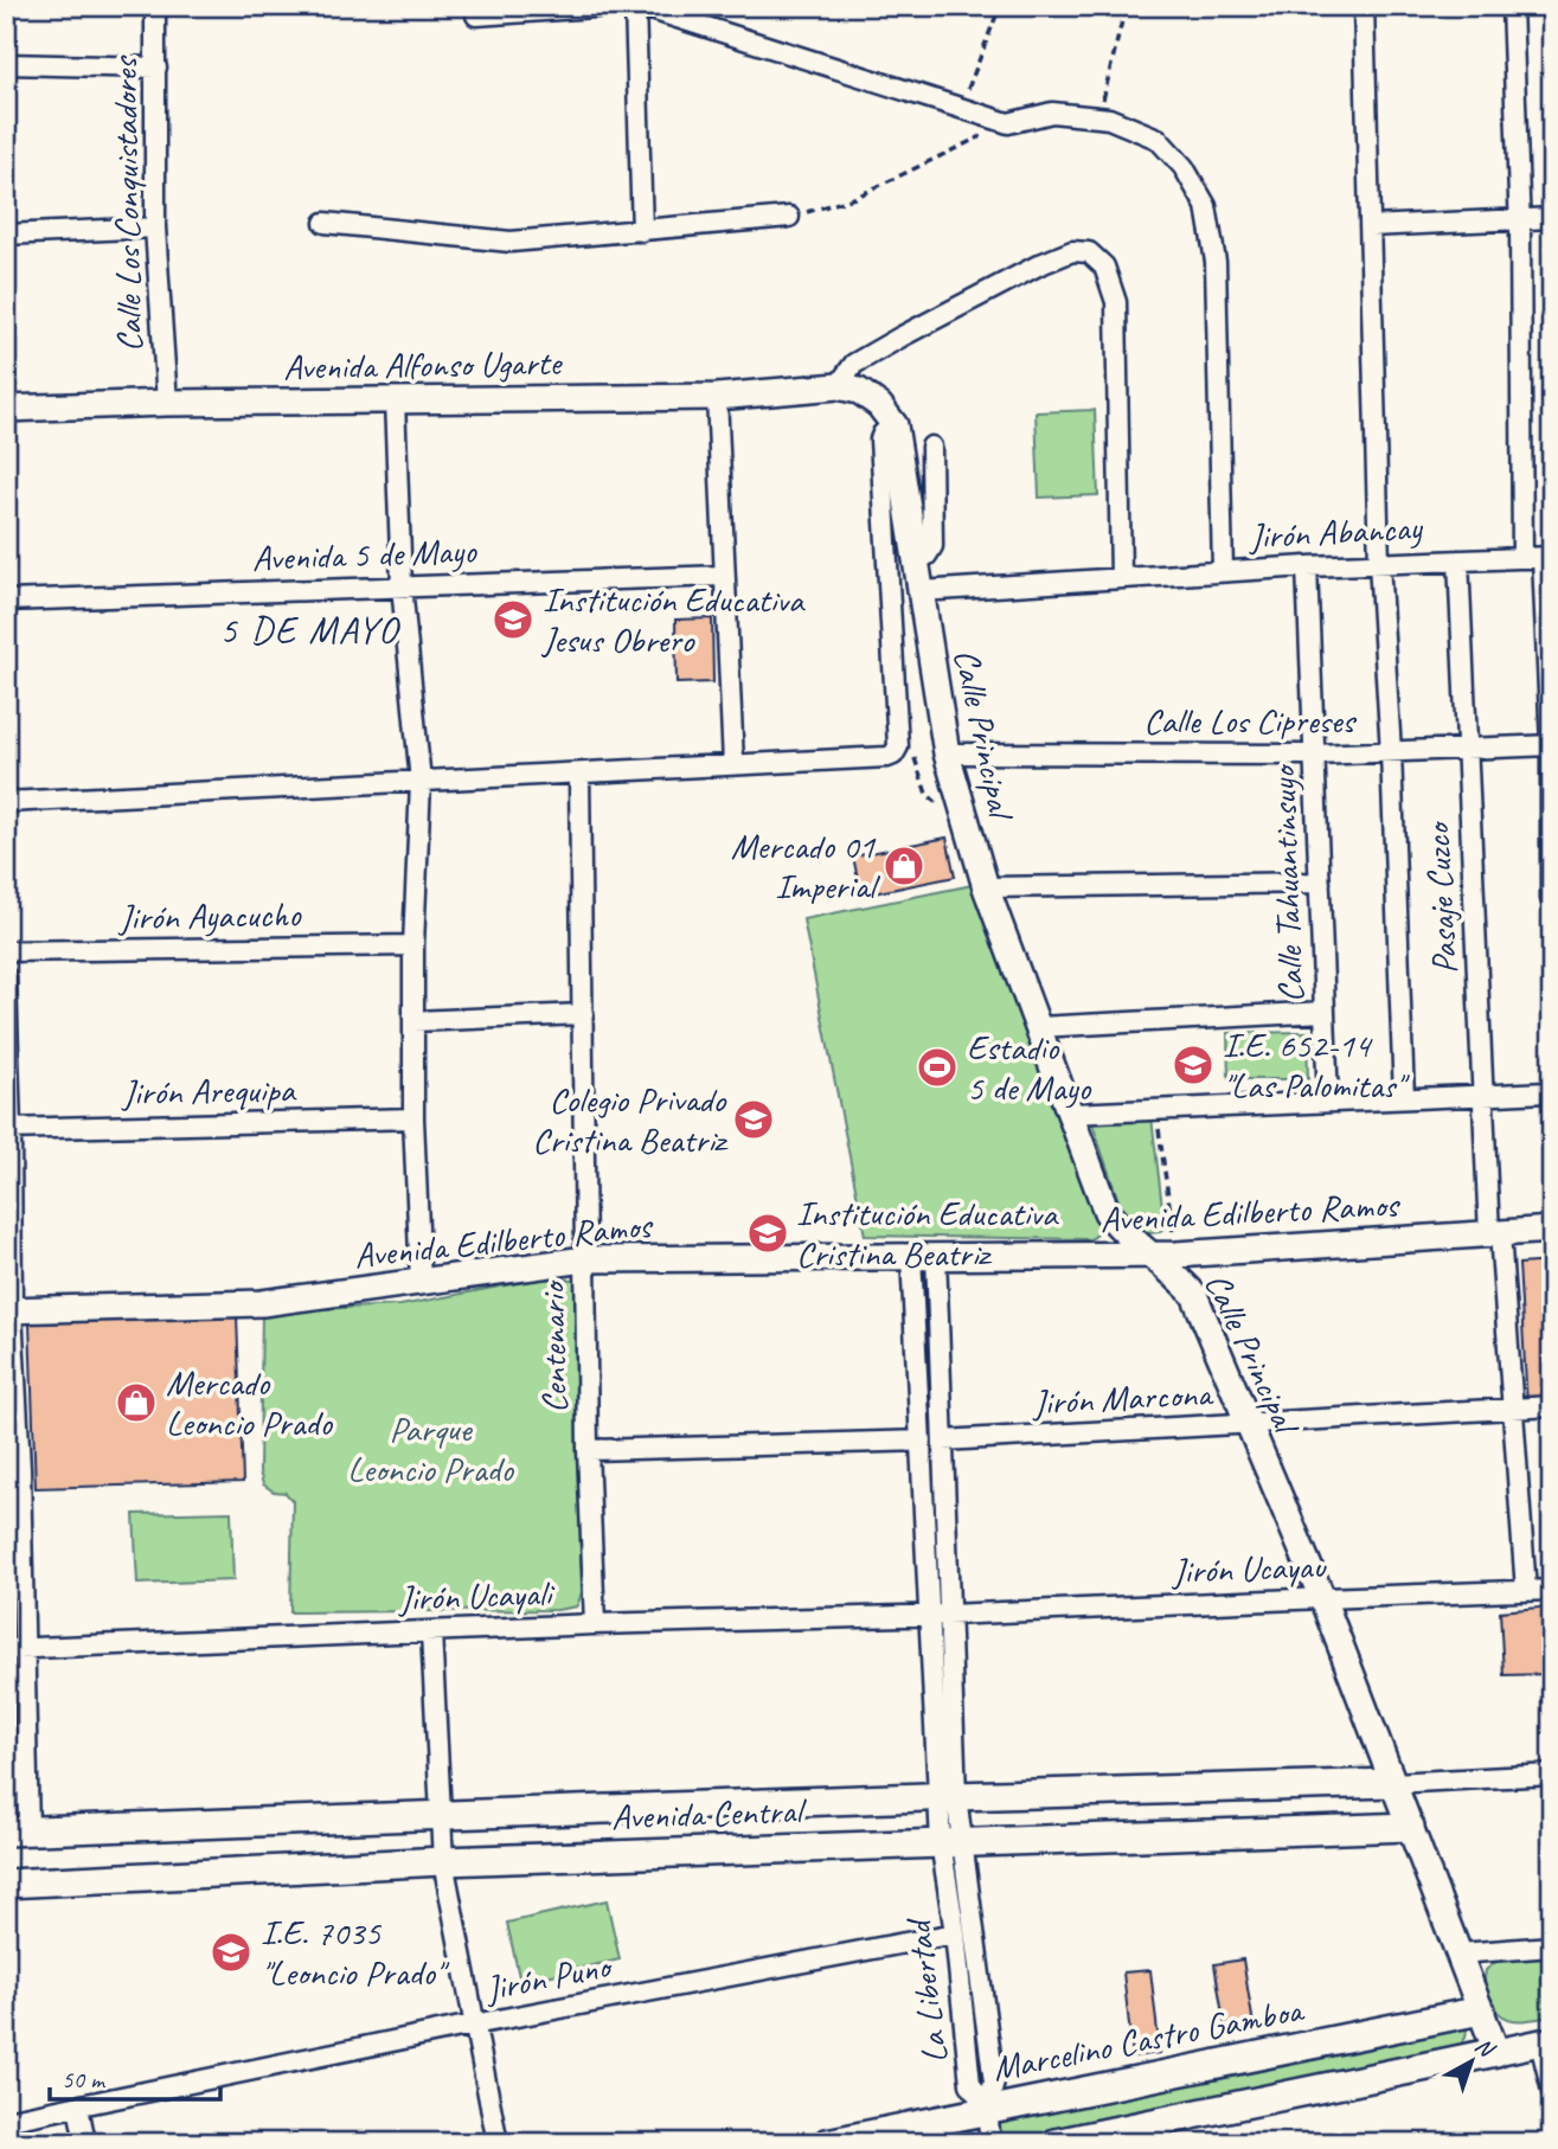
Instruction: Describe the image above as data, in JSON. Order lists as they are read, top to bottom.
{
  "streets": {
    "main road": ["Avenida Central", "Marcelino Castro Gamboa"],
    "street": [
      "Calle Los Conquistadores",
      "Avenida Alfonso Ugarte",
      "Jirón Abancay",
      "Avenida 5 de Mayo",
      "Calle Los Cipreses",
      "Calle Principal",
      "Calle Tahuantinsuyo",
      "Pasaje Cuzco",
      "Jirón Ayacucho",
      "Jirón Arequipa",
      "Avenida Edilberto Ramos",
      "Centenario",
      "Jirón Marcona",
      "Jirón Ucayau",
      "Jirón Ucayali",
      "Jirón Puno",
      "La Libertad"
    ]
  },
  "crossings": [
    ["Calle Los Conquistadores", "Avenida Alfonso Ugarte"],
    ["Jirón Abancay", "Calle Principal"],
    ["Jirón Abancay", "Calle Tahuantinsuyo"],
    ["Jirón Abancay", "Pasaje Cuzco"],
    ["Calle Los Cipreses", "Calle Principal"],
    ["Calle Los Cipreses", "Calle Tahuantinsuyo"],
    ["Calle Los Cipreses", "Pasaje Cuzco"],
    ["Calle Principal", "Avenida Edilberto Ramos"],
    ["Calle Principal", "Jirón Marcona"],
    ["Calle Principal", "Jirón Ucayau"],
    ["Calle Principal", "Avenida Central"],
    ["Calle Principal", "Marcelino Castro Gamboa"],
    ["Pasaje Cuzco", "Avenida Edilberto Ramos"],
    ["Pasaje Cuzco", "Jirón Marcona"],
    ["Pasaje Cuzco", "Jirón Ucayau"],
    ["Avenida Edilberto Ramos", "Centenario"],
    ["Avenida Edilberto Ramos", "La Libertad"],
    ["Centenario", "Jirón Ucayali"],
    ["Jirón Marcona", "La Libertad"],
    ["Jirón Ucayau", "Jirón Ucayali"],
    ["Jirón Ucayau", "La Libertad"],
    ["Jirón Ucayali", "La Libertad"],
    ["Avenida Central", "La Libertad"],
    ["Jirón Puno", "La Libertad"],
    ["La Libertad", "Marcelino Castro Gamboa"]
  ],
  "districts": ["5 DE MAYO"],
  "parks": ["Parque Leoncio Prado"],
  "places": {
    "school or university": [
      "Institución Educativa Jesus Obrero",
      "I.E. 652-14 \"Las Palomitas\"",
      "Colegio Privado Cristina Beatriz",
      "Institución Educativa Cristina Beatriz",
      "I.E. 7035 \"Leoncio Prado\""
    ],
    "shop": ["Mercado 01 Imperial", "Mercado Leoncio Prado"],
    "sports": ["Estadio 5 de Mayo"]
  },
  "scale_bar": "50 m",
  "north": "top right"
}
